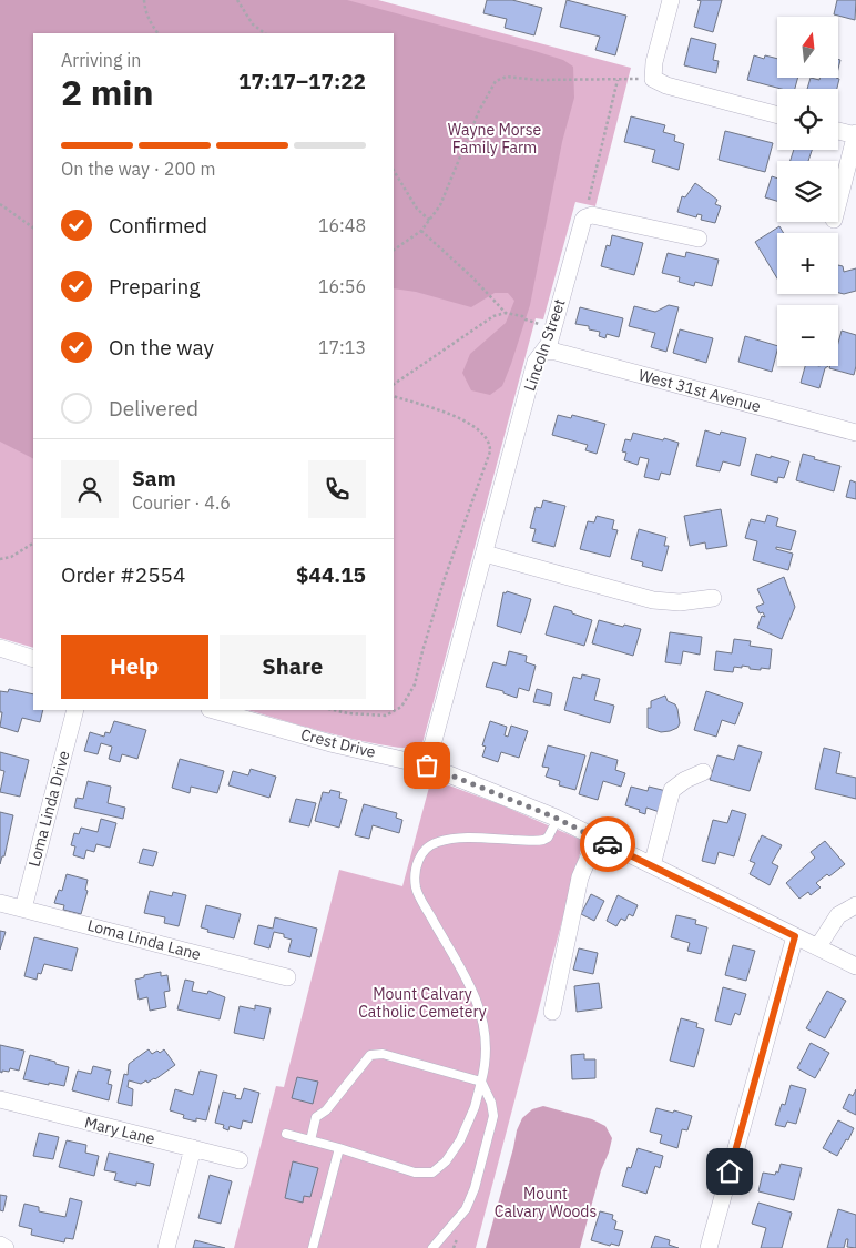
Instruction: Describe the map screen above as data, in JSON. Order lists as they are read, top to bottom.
{
  "streets": {
    "street": [
      "Lincoln Street",
      "West 31st Avenue",
      "Crest Drive",
      "Loma Linda Drive",
      "Loma Linda Lane",
      "Mary Lane"
    ]
  },
  "crossings": [
    ["Lincoln Street", "West 31st Avenue"],
    ["Lincoln Street", "Crest Drive"],
    ["Loma Linda Drive", "Loma Linda Lane"]
  ],
  "parks": ["Wayne Morse Family Farm", "Mount Calvary Catholic Cemetery", "Mount Calvary Woods"],
  "north": "top",
  "page": {
    "map_buttons": ["+", "−"],
    "heading": ["2 min", "Arriving in", "17:17–17:22"],
    "panel": [
      "Sam",
      "Courier · 4.6",
      "Order #2554",
      "$44.15"
    ],
    "bar": "On the way · 200 m",
    "list": [
      ["Confirmed", "16:48"],
      ["Preparing", "16:56"],
      ["On the way", "17:13"],
      "Delivered"
    ],
    "buttons": ["Help", "Share"]
  }
}
